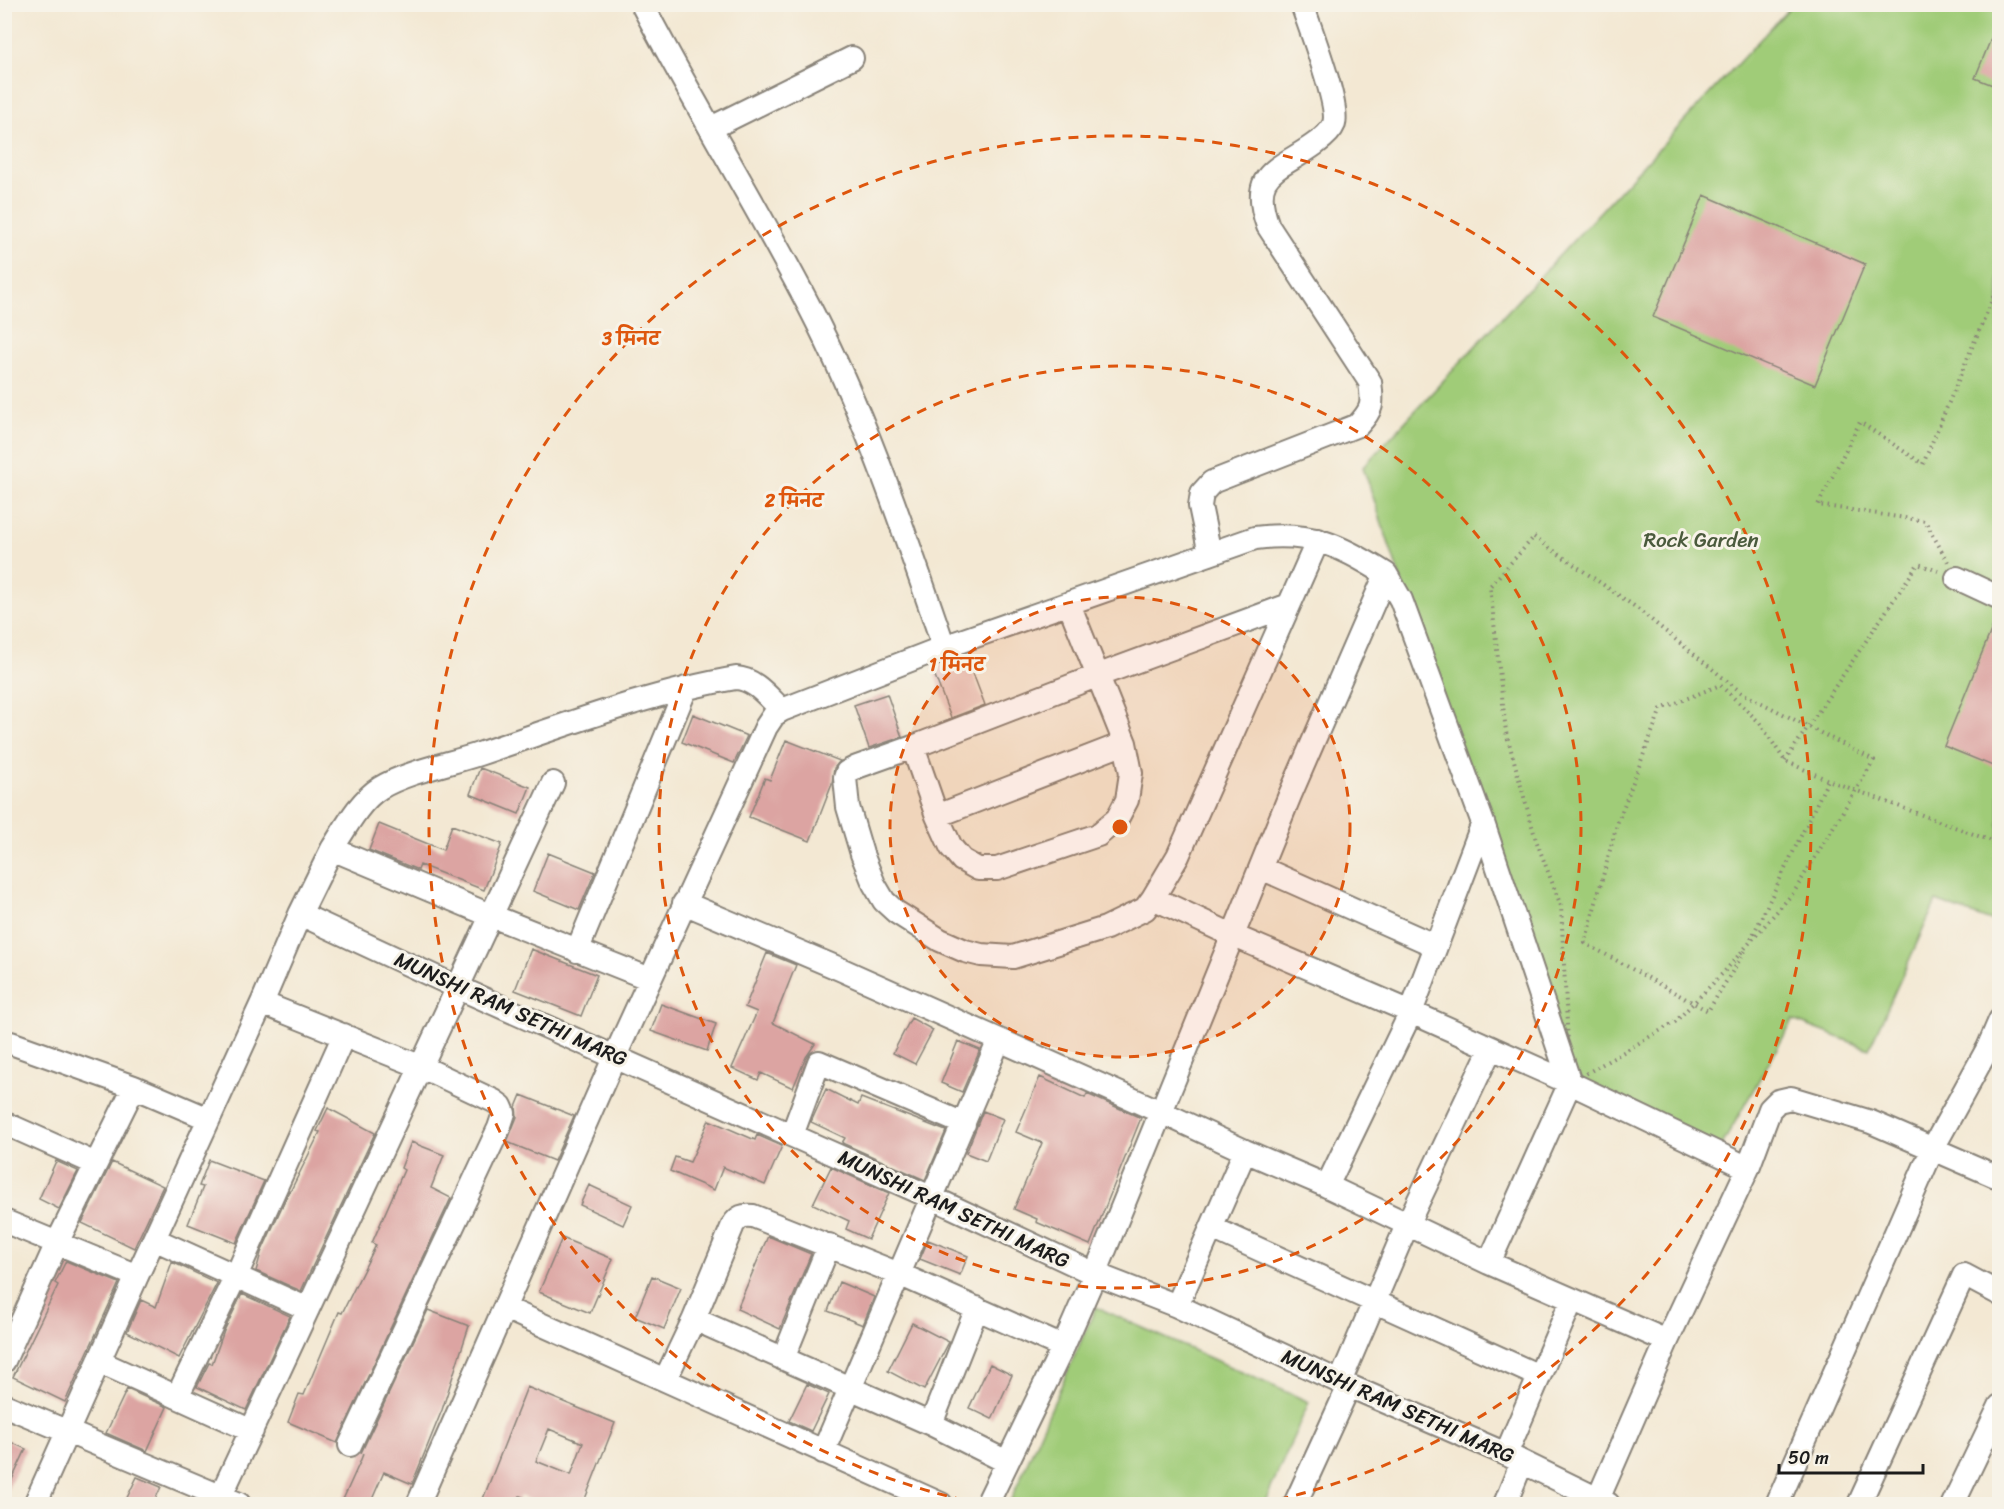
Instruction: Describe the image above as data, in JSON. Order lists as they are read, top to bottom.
{
  "streets": {
    "street": ["MUNSHI RAM SETHI MARG"]
  },
  "parks": ["Rock Garden"],
  "scale_bar": "50 m",
  "rings": ["3 मिनट", "2 मिनट", "1 मिनट"]
}
